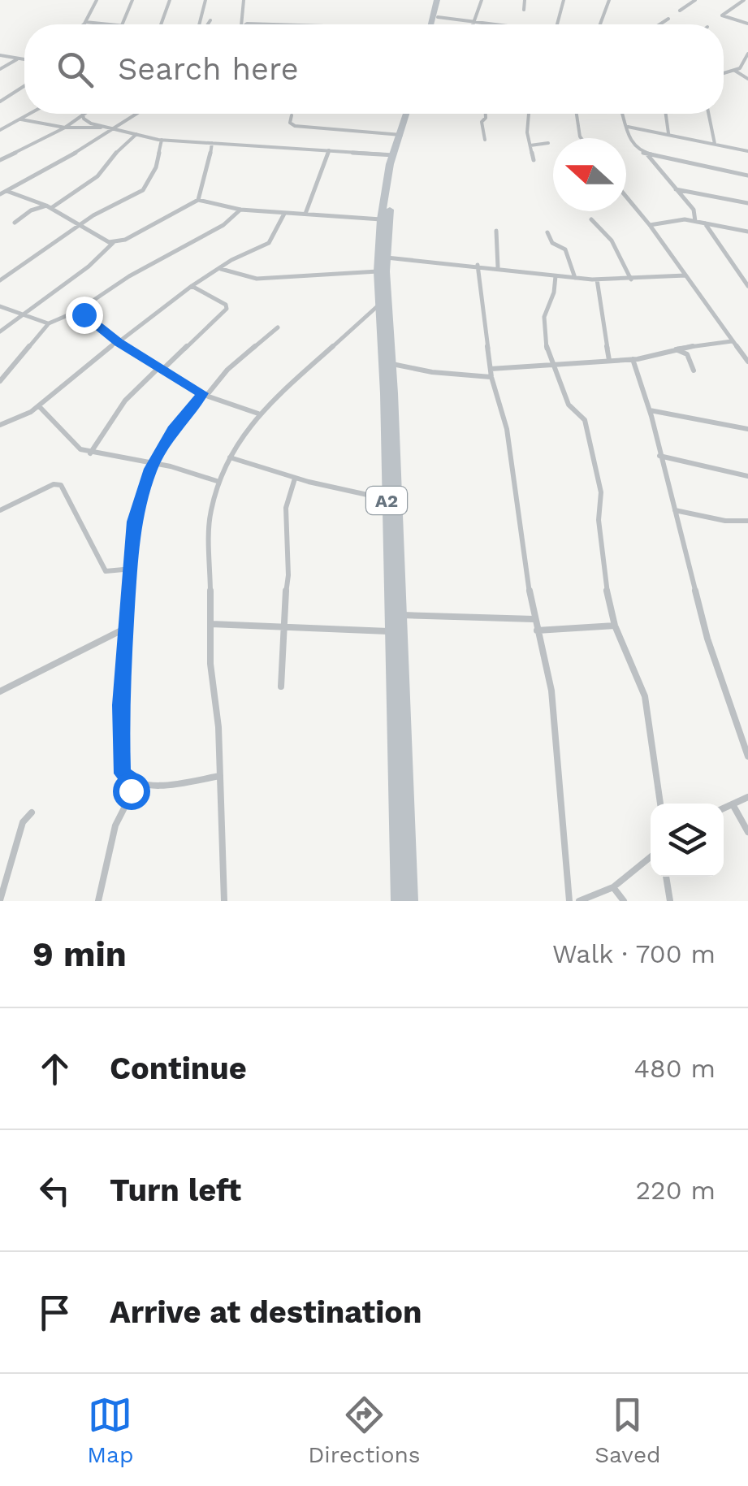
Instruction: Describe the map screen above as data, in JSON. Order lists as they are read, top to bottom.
{
  "streets": {
    "highway": ["A2"]
  },
  "north": "left",
  "page": {
    "search": "Search here",
    "heading": ["9 min", "Walk · 700 m"],
    "list": [
      ["Continue", "480 m"],
      ["Turn left", "220 m"],
      "Arrive at destination"
    ],
    "nav": ["Map", "Directions", "Saved"]
  }
}
